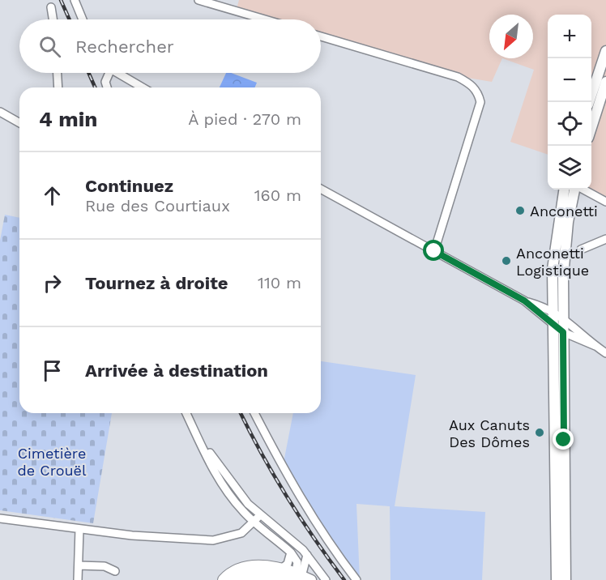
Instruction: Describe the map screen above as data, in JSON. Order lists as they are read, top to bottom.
{
  "parks": ["Cimetière de Crouël"],
  "places": ["Anconetti", "Anconetti Logistique", "Aux Canuts Des Dômes"],
  "north": "bottom left",
  "page": {
    "map_buttons": ["+", "−"],
    "search": "Rechercher",
    "heading": ["4 min", "À pied · 270 m"],
    "list": [
      ["Continuez", "Rue des Courtiaux", "160 m"],
      ["Tournez à droite", "110 m"],
      "Arrivée à destination"
    ]
  }
}
